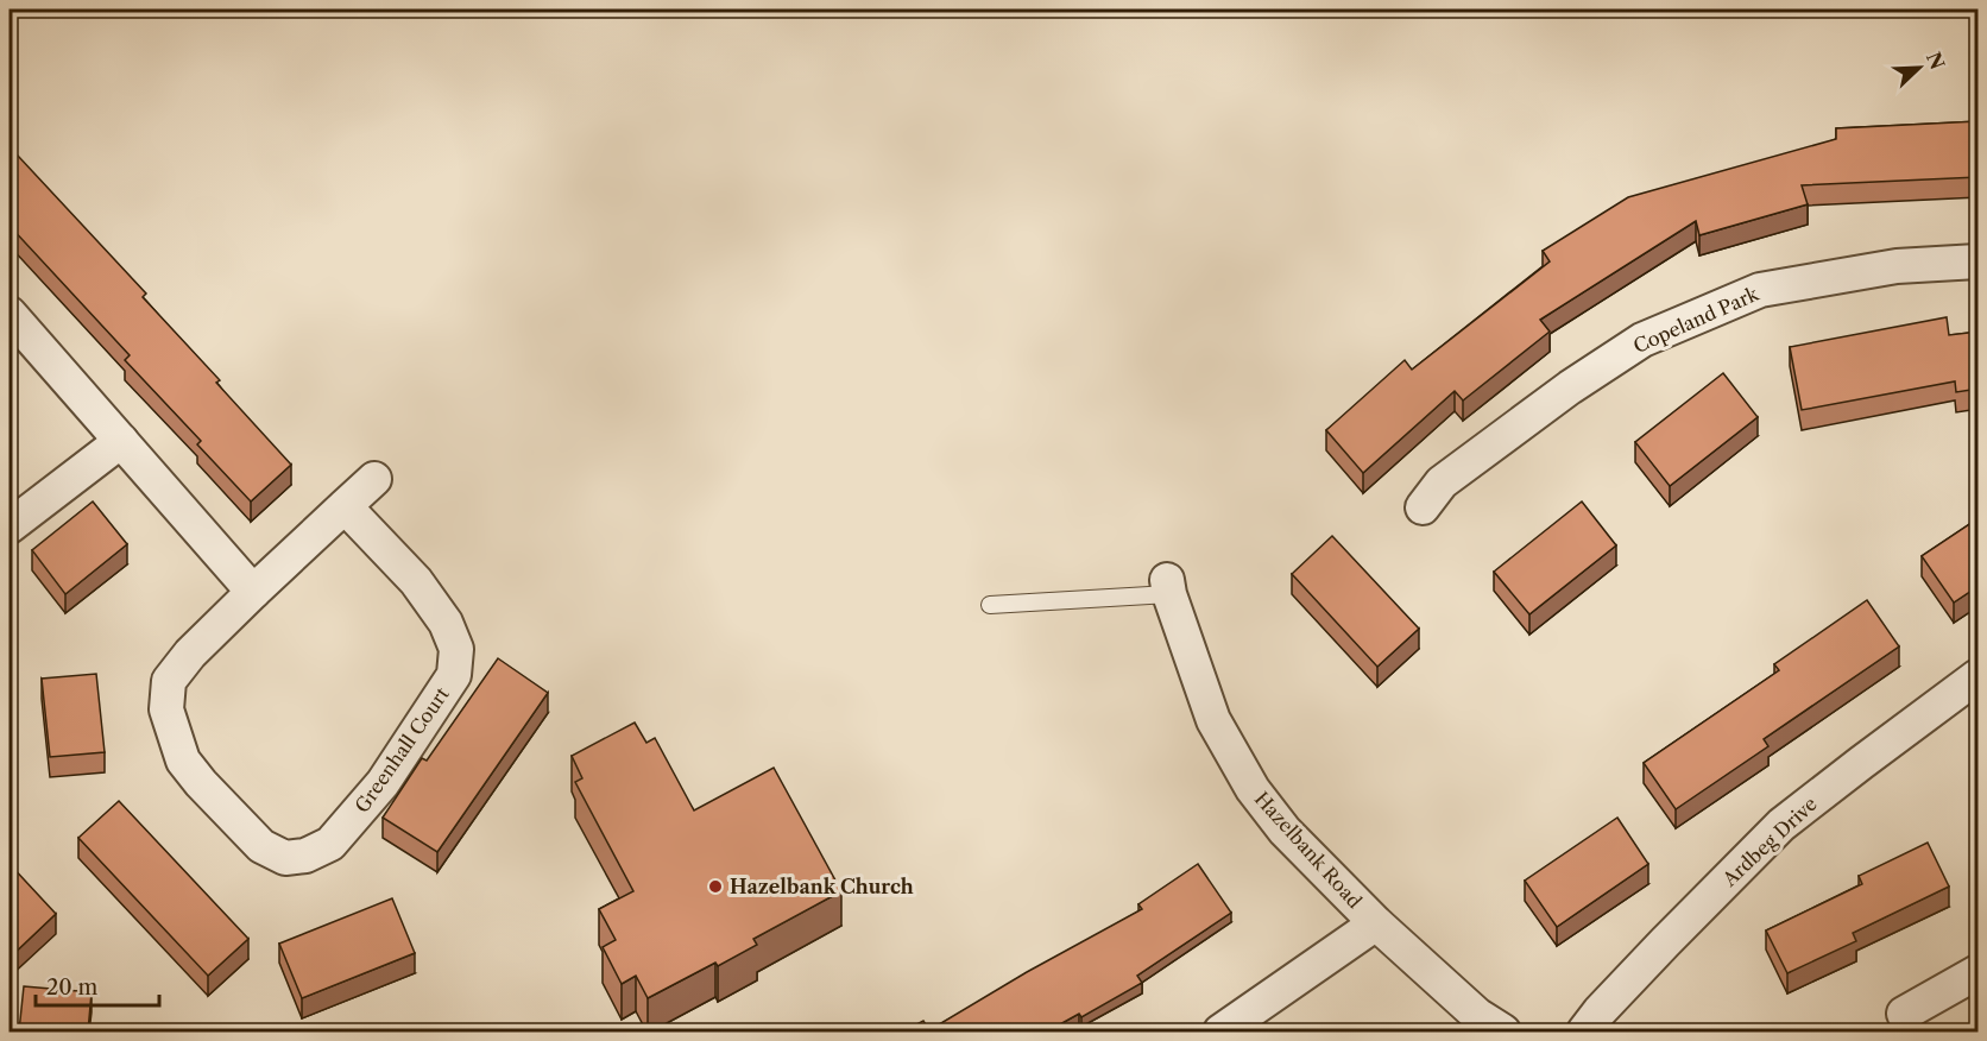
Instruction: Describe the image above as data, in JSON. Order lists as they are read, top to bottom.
{
  "streets": {
    "street": [
      "Copeland Park",
      "Greenhall Court",
      "Ardbeg Drive",
      "Hazelbank Road"
    ]
  },
  "places": ["Hazelbank Church"],
  "scale_bar": "20 m",
  "north": "top right"
}
